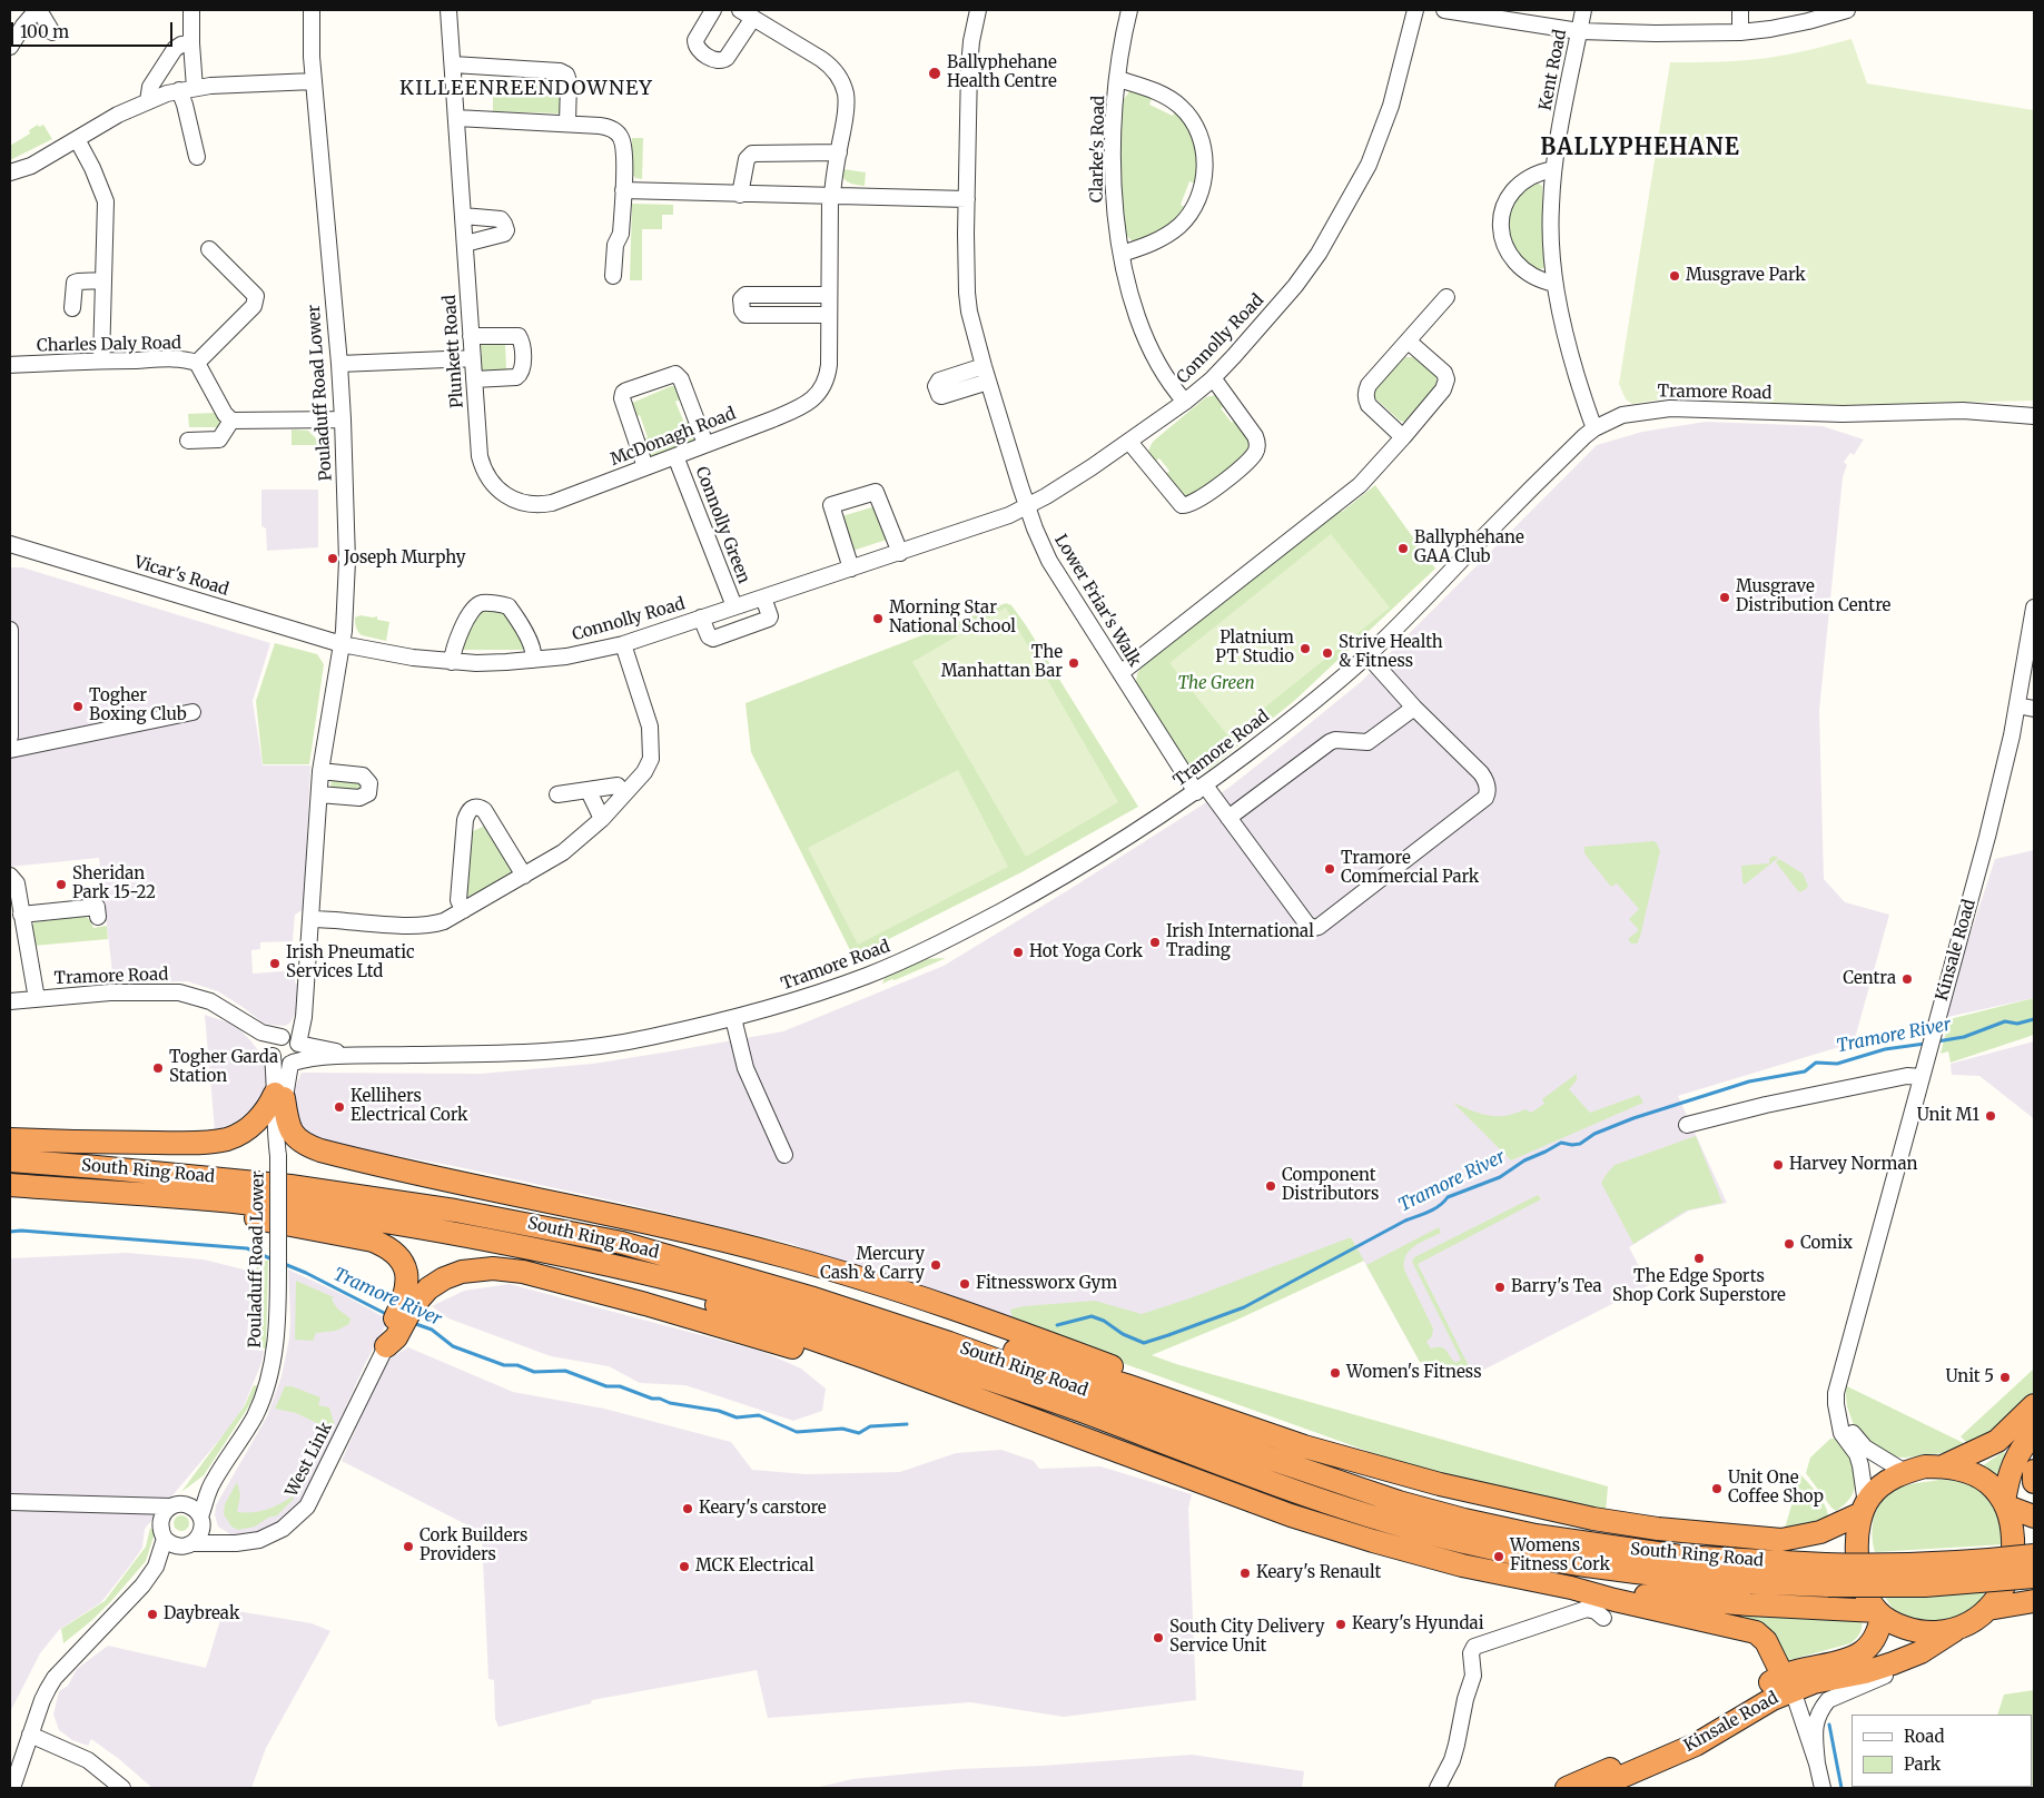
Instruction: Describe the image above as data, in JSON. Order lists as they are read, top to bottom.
{
  "streets": {
    "highway": ["Kinsale Road", "South Ring Road"],
    "street": [
      "Kent Road",
      "Clarke's Road",
      "Connolly Road",
      "Charles Daly Road",
      "Plunkett Road",
      "Pouladuff Road Lower",
      "Tramore Road",
      "McDonagh Road",
      "Connolly Green",
      "Vicar's Road",
      "Lower Friar's Walk",
      "West Link"
    ]
  },
  "crossings": [
    ["Kent Road", "Tramore Road"],
    ["Clarke's Road", "Connolly Road"],
    ["Connolly Road", "Pouladuff Road Lower"],
    ["Connolly Road", "Connolly Green"],
    ["Connolly Road", "Vicar's Road"],
    ["Connolly Road", "Lower Friar's Walk"],
    ["Plunkett Road", "McDonagh Road"],
    ["Pouladuff Road Lower", "Tramore Road"],
    ["Pouladuff Road Lower", "Vicar's Road"],
    ["Pouladuff Road Lower", "West Link"],
    ["Tramore Road", "Lower Friar's Walk"],
    ["McDonagh Road", "Connolly Green"]
  ],
  "districts": ["KILLEENREENDOWNEY", "BALLYPHEHANE"],
  "water": ["Tramore River"],
  "parks": ["The Green"],
  "places": [
    "Ballyphehane Health Centre",
    "Musgrave Park",
    "Ballyphehane GAA Club",
    "Joseph Murphy",
    "Musgrave Distribution Centre",
    "Morning Star National School",
    "Platnium PT Studio",
    "Strive Health & Fitness",
    "The Manhattan Bar",
    "Togher Boxing Club",
    "Tramore Commercial Park",
    "Sheridan Park 15-22",
    "Irish International Trading",
    "Hot Yoga Cork",
    "Irish Pneumatic Services Ltd",
    "Centra",
    "Togher Garda Station",
    "Kellihers Electrical Cork",
    "Unit M1",
    "Harvey Norman",
    "Component Distributors",
    "Comix",
    "The Edge Sports Shop Cork Superstore",
    "Mercury Cash & Carry",
    "Fitnessworx Gym",
    "Barry's Tea",
    "Women's Fitness",
    "Unit 5",
    "Unit One Coffee Shop",
    "Keary's carstore",
    "Cork Builders Providers",
    "Womens Fitness Cork",
    "MCK Electrical",
    "Keary's Renault",
    "Daybreak",
    "Keary's Hyundai",
    "South City Delivery Service Unit"
  ],
  "legend": ["Road", "Park"],
  "scale_bar": "100 m"
}
